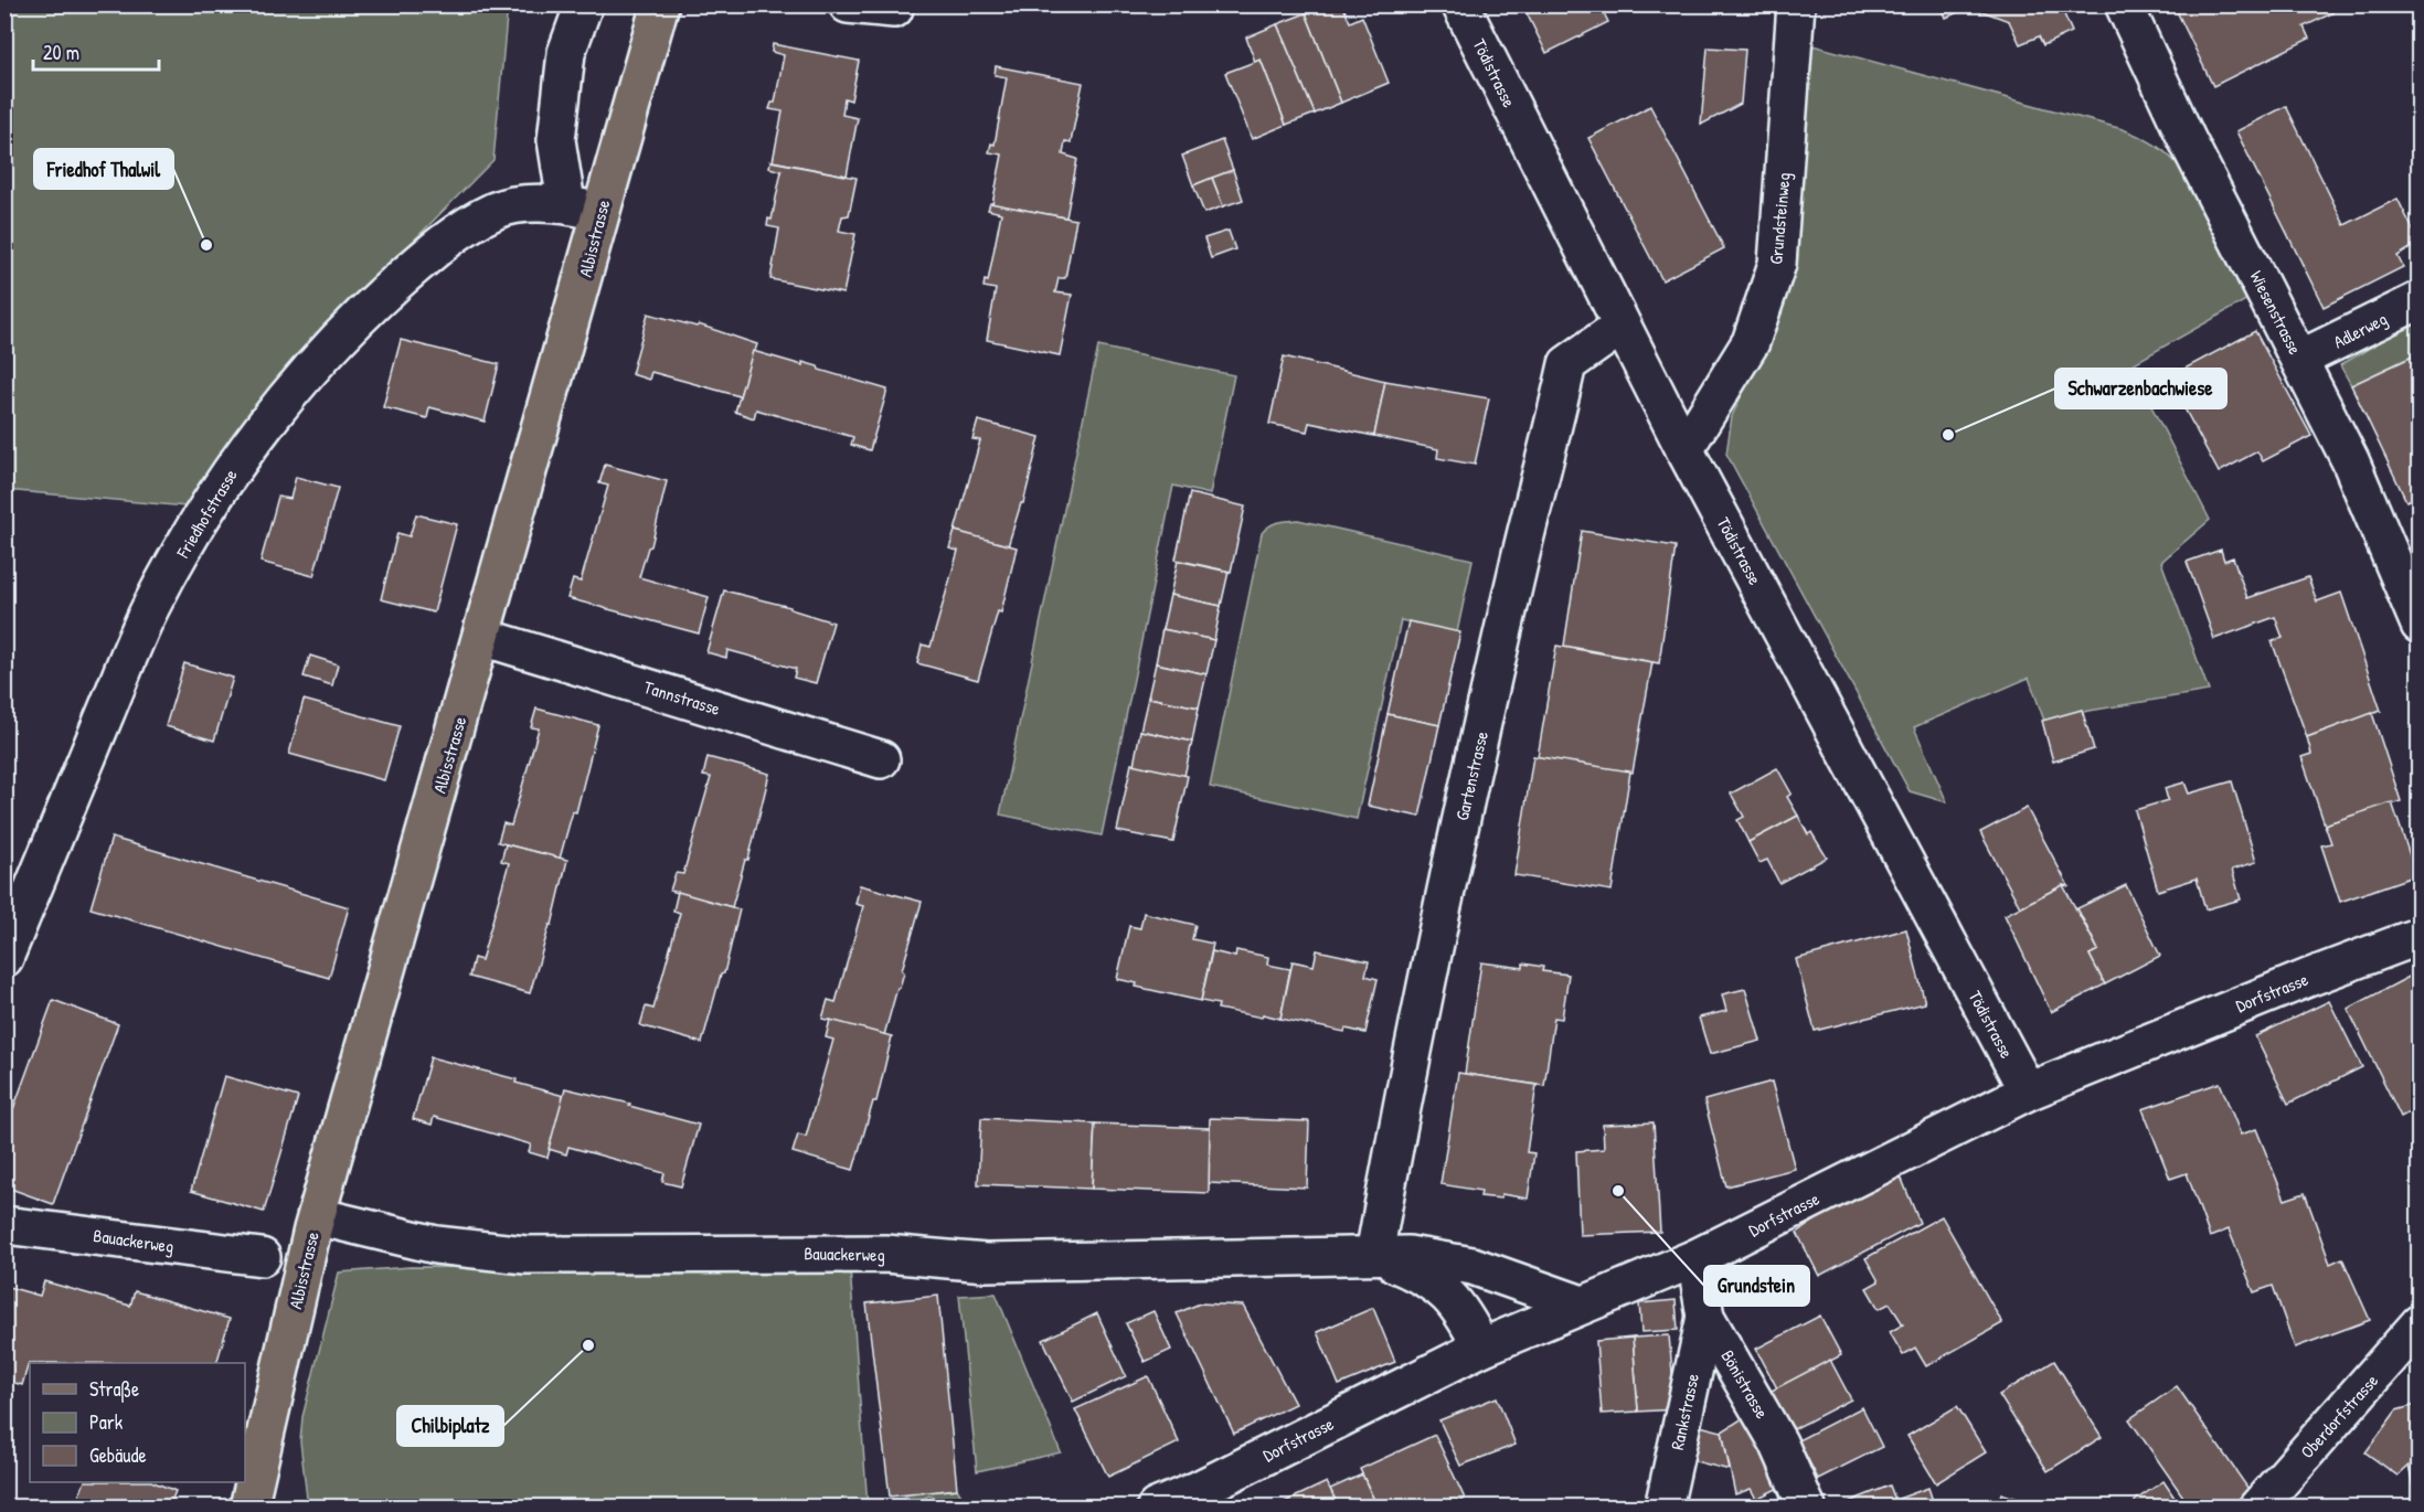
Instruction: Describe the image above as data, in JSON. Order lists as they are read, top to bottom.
{
  "streets": {
    "main road": ["Albisstrasse"],
    "street": [
      "Tödistrasse",
      "Grundsteinweg",
      "Wiesenstrasse",
      "Adlerweg",
      "Friedhofstrasse",
      "Tannstrasse",
      "Gartenstrasse",
      "Dorfstrasse",
      "Bauackerweg",
      "Bönistrasse",
      "Rankstrasse",
      "Oberdorfstrasse"
    ]
  },
  "crossings": [
    ["Tödistrasse", "Grundsteinweg"],
    ["Tödistrasse", "Gartenstrasse"],
    ["Tödistrasse", "Dorfstrasse"],
    ["Albisstrasse", "Friedhofstrasse"],
    ["Albisstrasse", "Tannstrasse"],
    ["Albisstrasse", "Bauackerweg"],
    ["Wiesenstrasse", "Adlerweg"],
    ["Gartenstrasse", "Bauackerweg"],
    ["Dorfstrasse", "Bönistrasse"],
    ["Bönistrasse", "Rankstrasse"]
  ],
  "places": [
    "Friedhof Thalwil",
    "Schwarzenbachwiese",
    "Grundstein",
    "Chilbiplatz"
  ],
  "legend": ["Straße", "Park", "Gebäude"],
  "scale_bar": "20 m"
}
